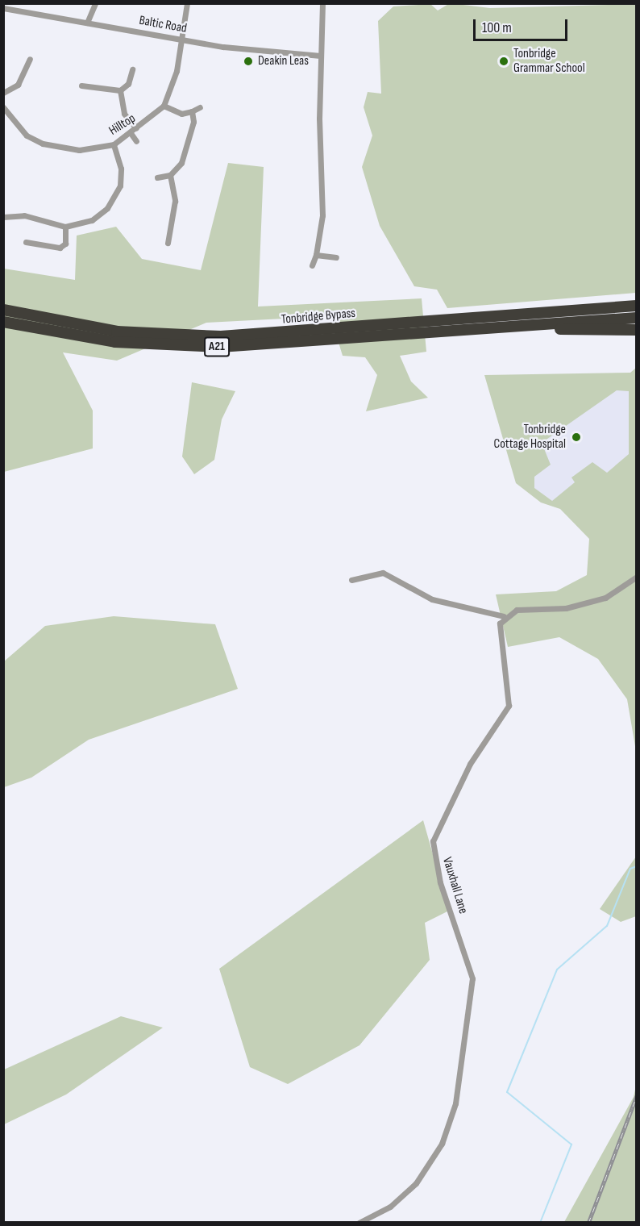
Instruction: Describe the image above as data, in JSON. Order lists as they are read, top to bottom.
{
  "streets": {
    "highway": ["Tonbridge Bypass", "A21"],
    "street": ["Baltic Road", "Hilltop", "Vauxhall Lane"]
  },
  "places": ["Deakin Leas", "Tonbridge Grammar School", "Tonbridge Cottage Hospital"],
  "scale_bar": "100 m"
}
